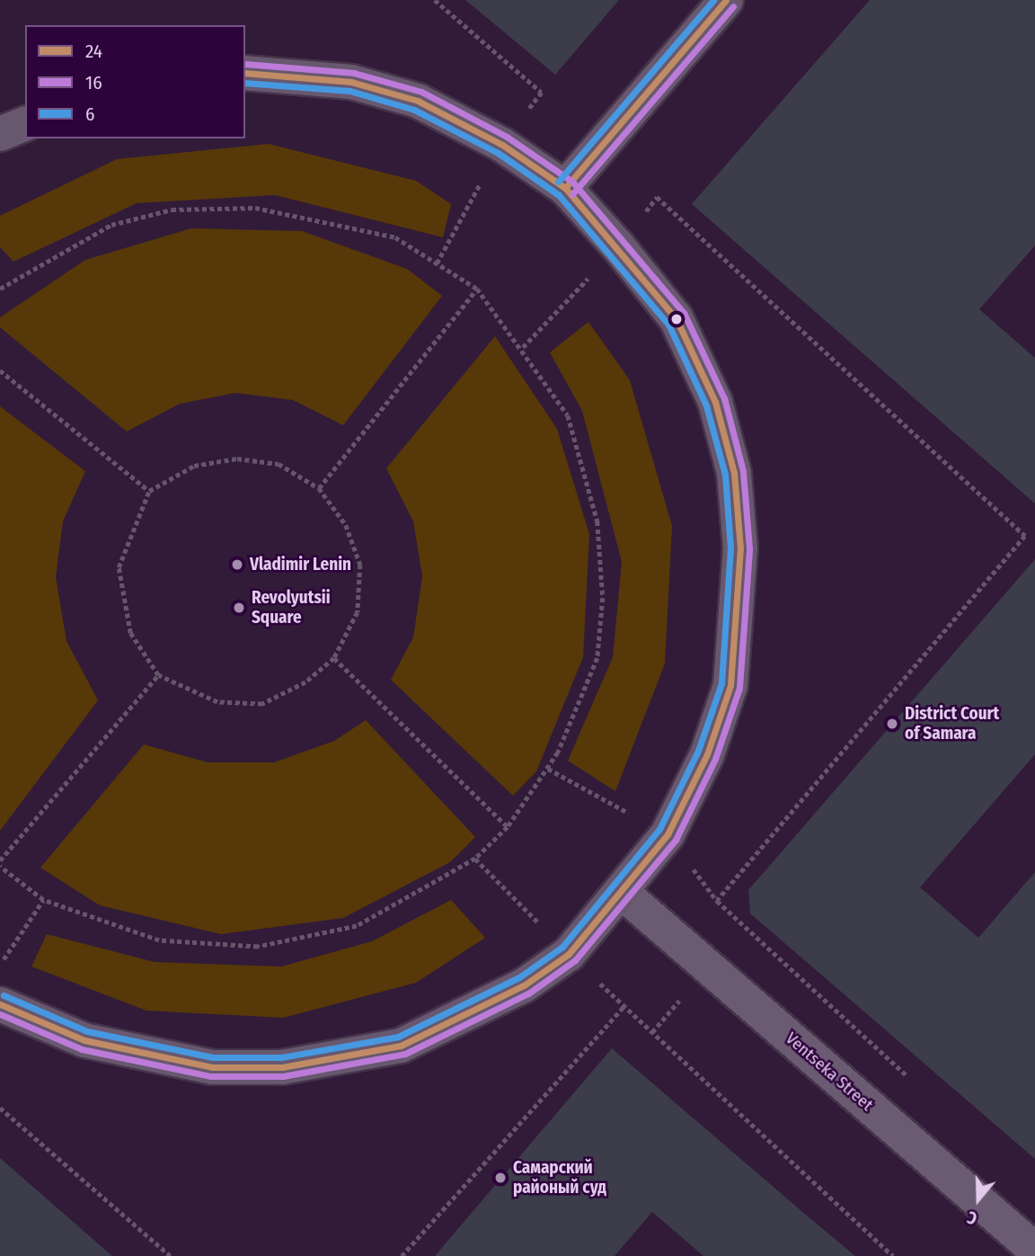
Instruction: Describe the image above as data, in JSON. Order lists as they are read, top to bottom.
{
  "streets": {
    "street": ["Ventseka Street"]
  },
  "places": [
    "Vladimir Lenin",
    "Revolyutsii Square",
    "District Court of Samara",
    "Самарский районый суд"
  ],
  "lines": ["transit line 24", "transit line 6", "transit line 16"],
  "legend": ["24", "16", "6"],
  "north": "bottom"
}
